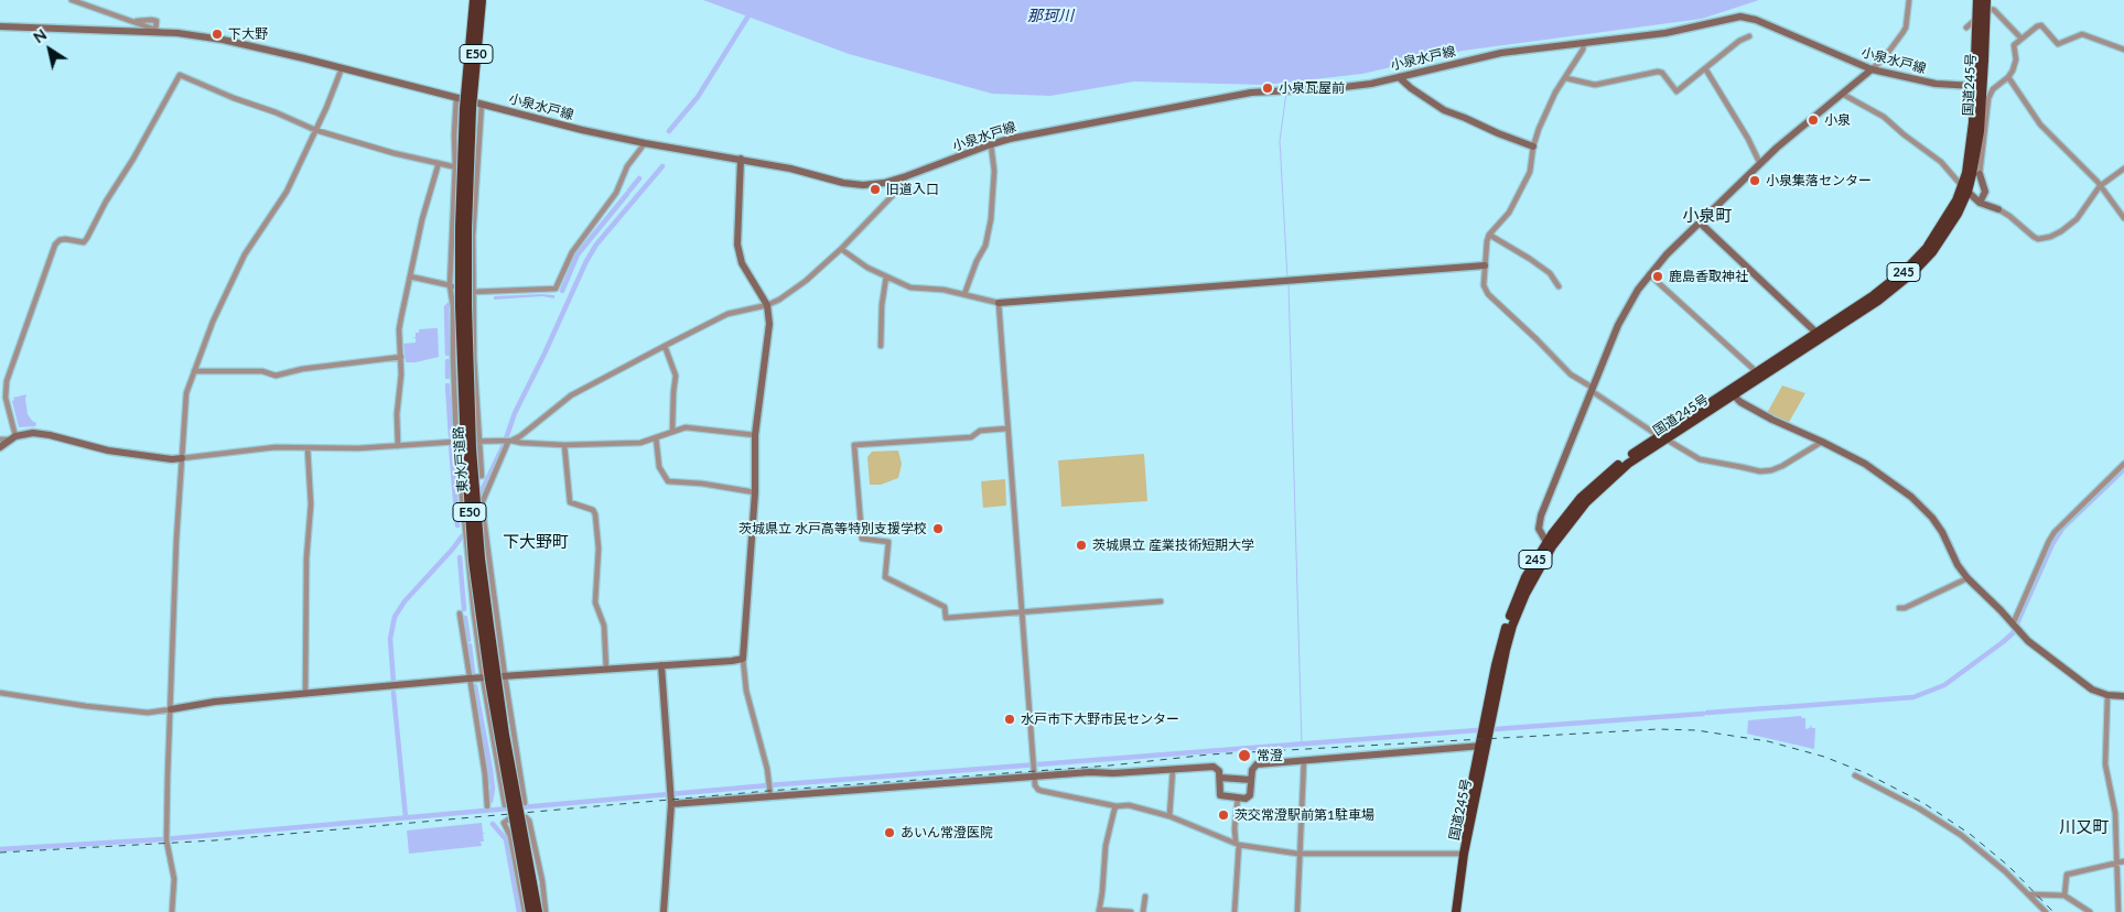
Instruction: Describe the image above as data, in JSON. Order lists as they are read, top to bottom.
{
  "streets": {
    "highway": [
      "E50",
      "国道245号",
      "245",
      "東水戸道路"
    ],
    "street": ["小泉水戸線"]
  },
  "crossings": [
    ["小泉水戸線", "国道245号"]
  ],
  "districts": ["小泉町", "下大野町", "川又町"],
  "water": ["那珂川"],
  "places": [
    "下大野",
    "小泉瓦屋前",
    "小泉",
    "小泉集落センター",
    "旧道入口",
    "鹿島香取神社",
    "茨城県立 水戸高等特別支援学校",
    "茨城県立 産業技術短期大学",
    "水戸市下大野市民センター",
    "常澄",
    "茨交常澄駅前第1駐車場",
    "あいん常澄医院"
  ],
  "north": "top left"
}
